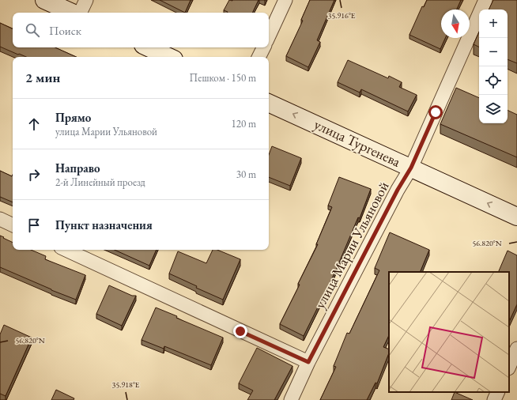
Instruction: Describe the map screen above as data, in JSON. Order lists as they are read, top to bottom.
{
  "streets": {
    "street": ["улица Тургенева", "улица Марии Ульяновой"]
  },
  "crossings": [
    ["улица Тургенева", "улица Марии Ульяновой"]
  ],
  "one_way": ["улица Тургенева"],
  "north": "bottom",
  "page": {
    "map_buttons": ["+", "−"],
    "search": "Поиск",
    "heading": ["2 мин", "Пешком · 150 m"],
    "list": [
      ["Прямо", "улица Марии Ульяновой", "120 m"],
      ["Направо", "2-й Линейный проезд", "30 m"],
      "Пункт назначения"
    ]
  },
  "coordinates": ["35.916°E", "56.820°N", "35.918°E"]
}
